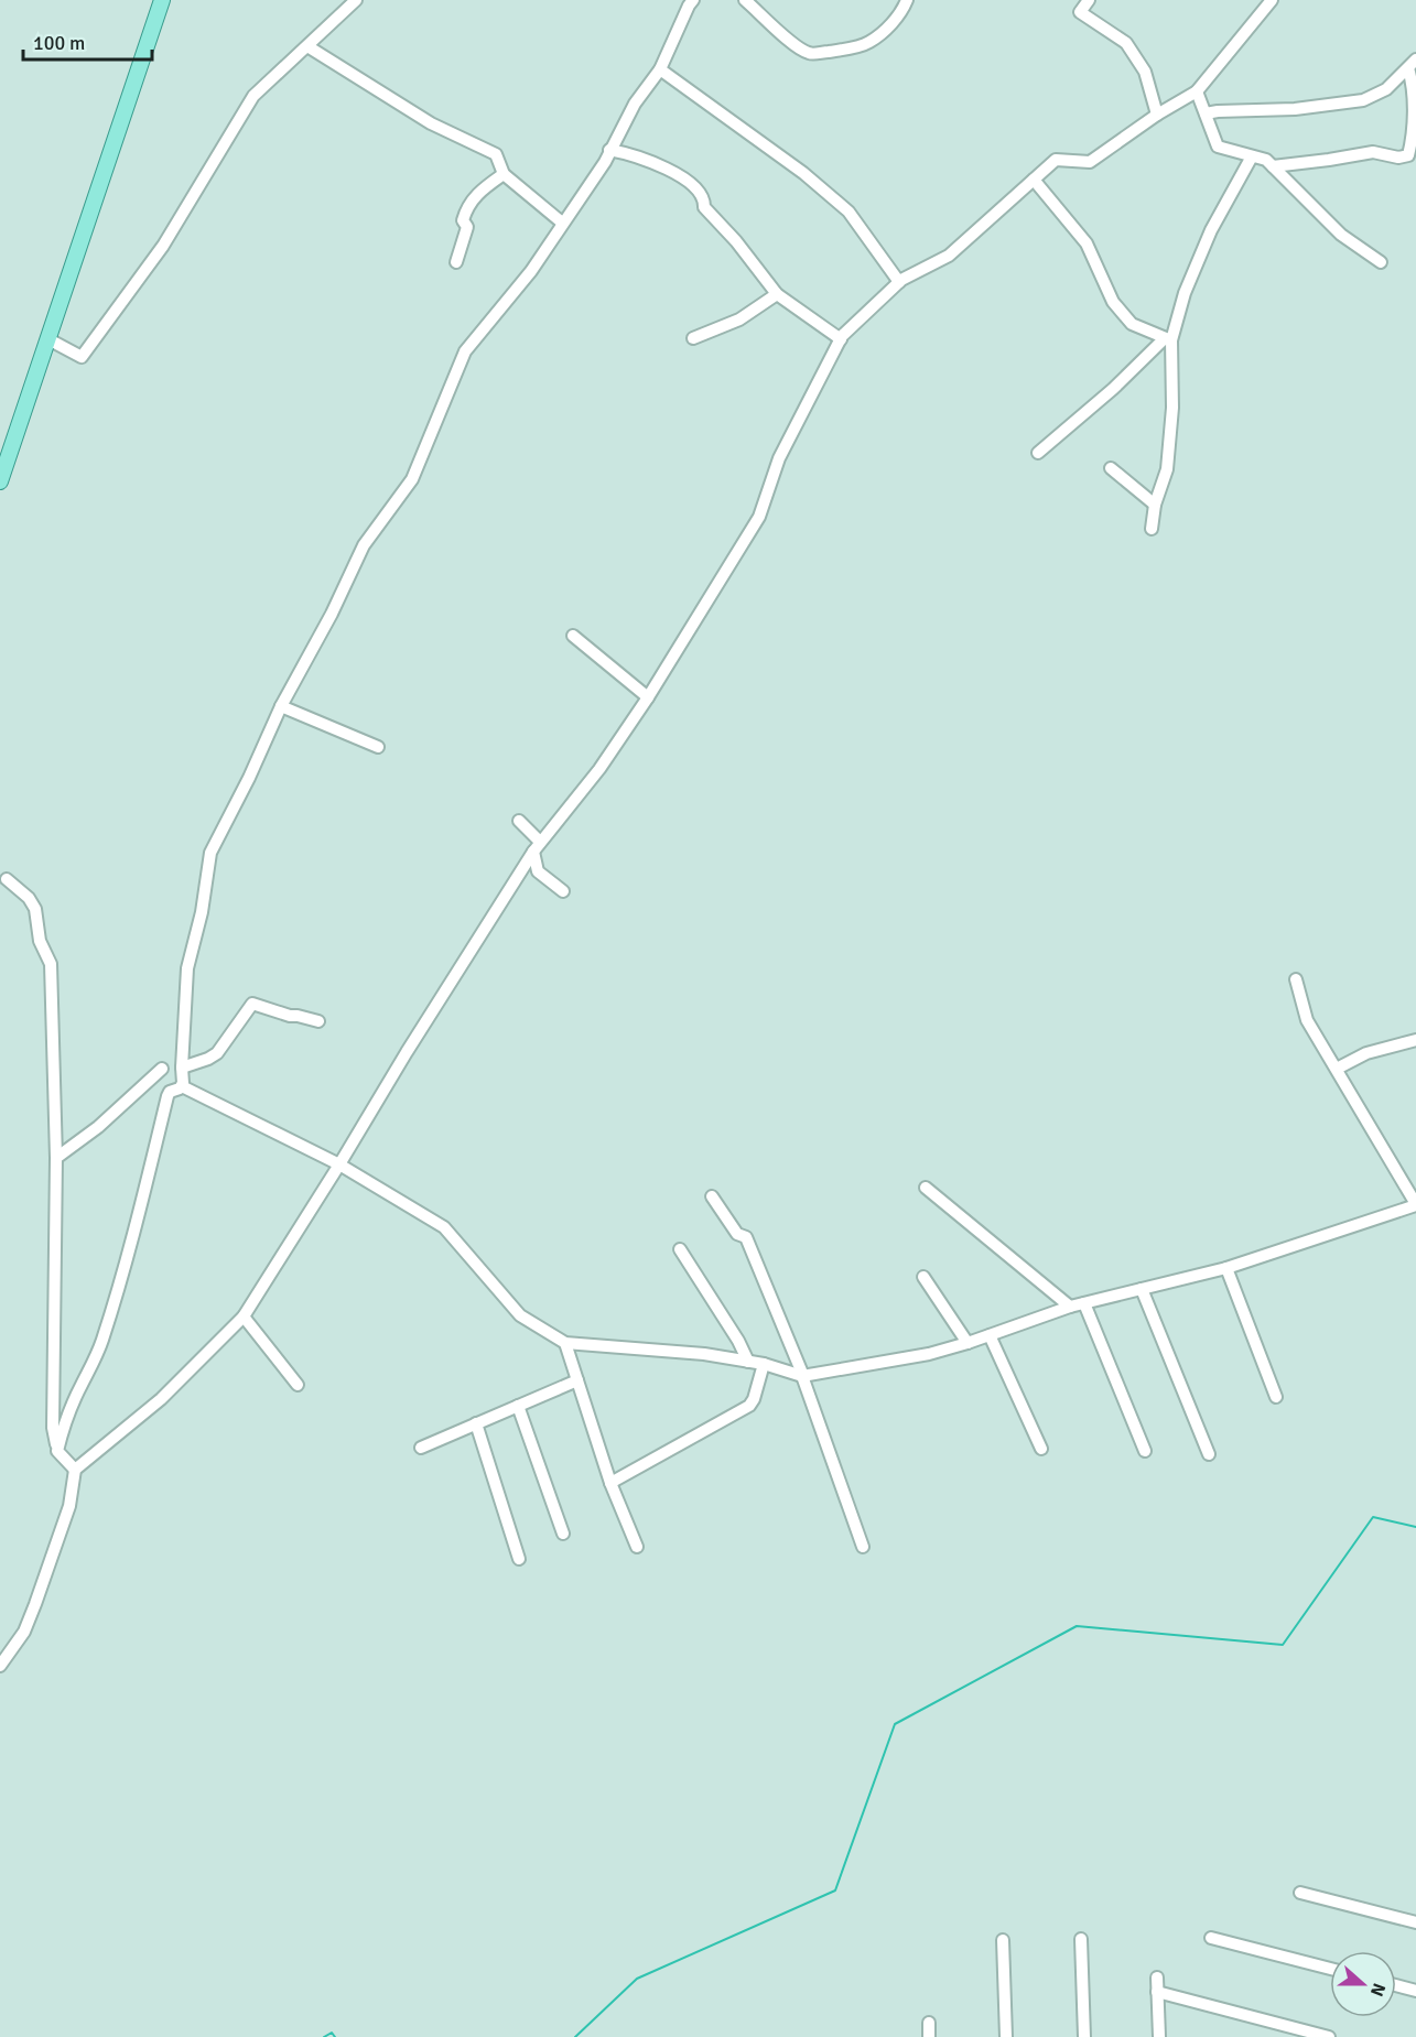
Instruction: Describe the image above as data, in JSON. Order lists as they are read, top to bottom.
{
  "scale_bar": "100 m",
  "north": "right"
}
